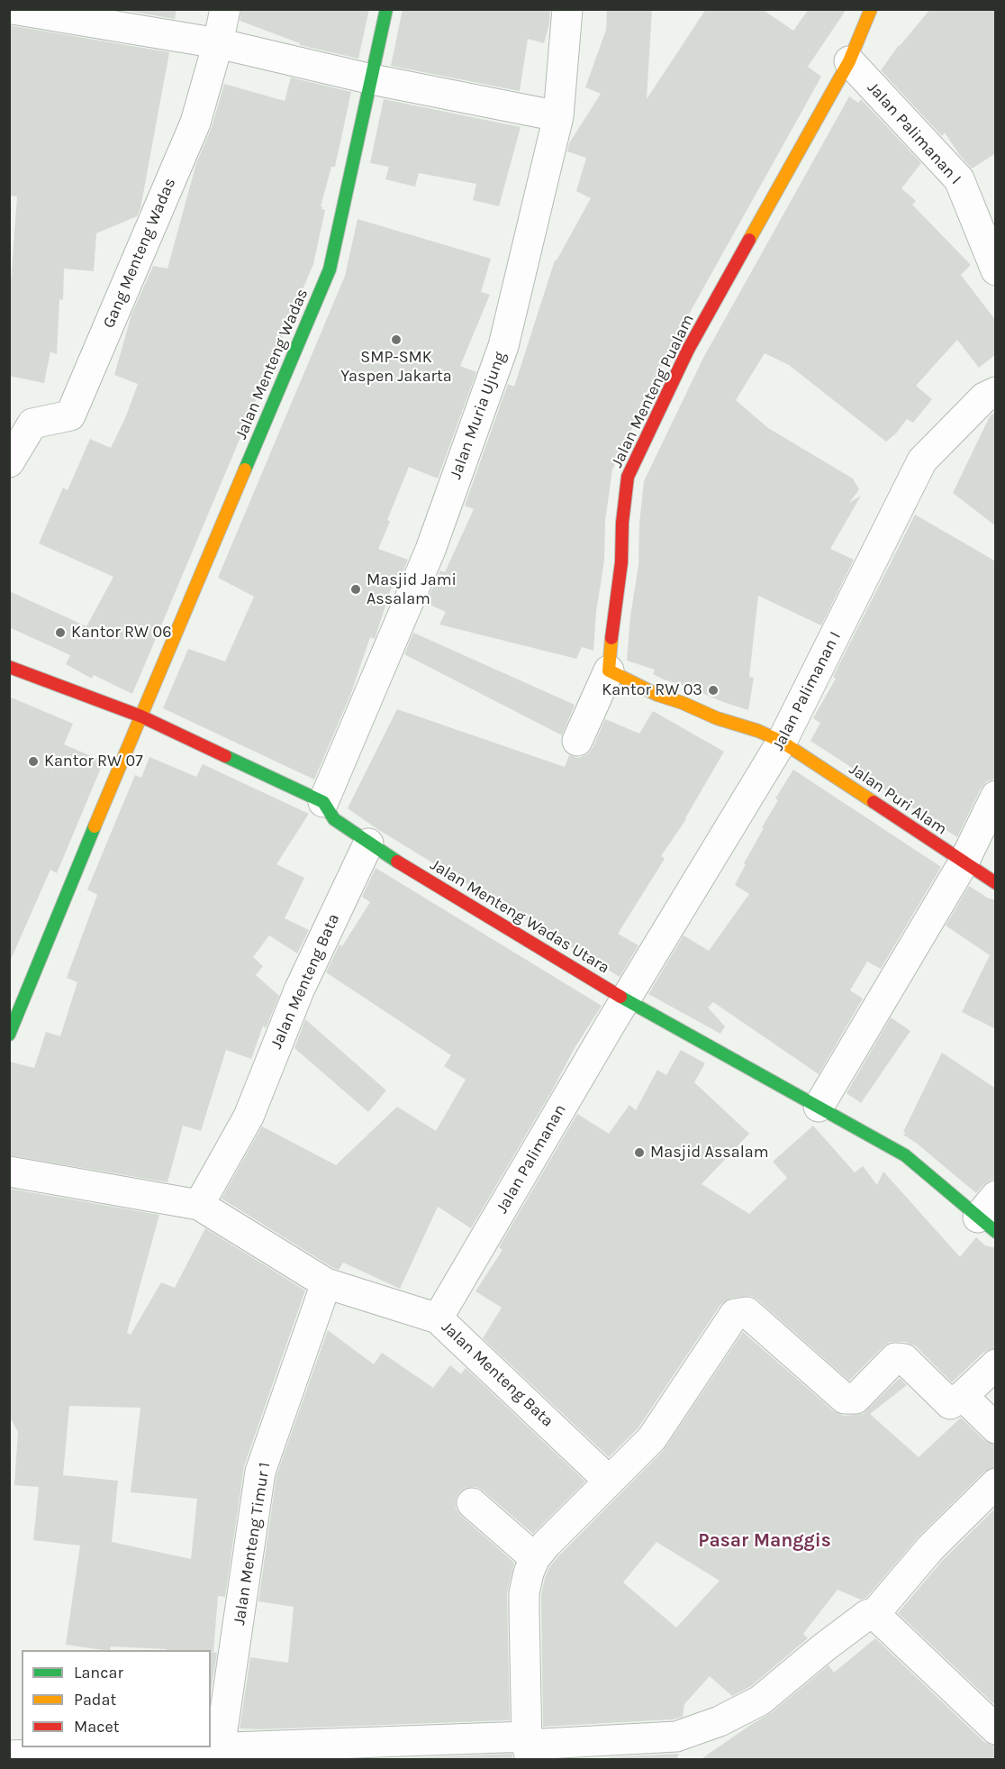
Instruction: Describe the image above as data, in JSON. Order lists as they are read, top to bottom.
{
  "streets": {
    "street": [
      "Jalan Palimanan I",
      "Gang Menteng Wadas",
      "Jalan Menteng Wadas",
      "Jalan Menteng Pualam",
      "Jalan Muria Ujung",
      "Jalan Puri Alam",
      "Jalan Menteng Wadas Utara",
      "Jalan Menteng Bata",
      "Jalan Palimanan",
      "Jalan Menteng Timur 1"
    ]
  },
  "crossings": [
    ["Jalan Palimanan I", "Jalan Menteng Pualam"],
    ["Jalan Palimanan I", "Jalan Puri Alam"],
    ["Jalan Palimanan I", "Jalan Menteng Wadas Utara"],
    ["Jalan Palimanan I", "Jalan Palimanan"],
    ["Jalan Menteng Wadas", "Jalan Menteng Wadas Utara"],
    ["Jalan Muria Ujung", "Jalan Menteng Wadas Utara"],
    ["Jalan Menteng Wadas Utara", "Jalan Menteng Bata"],
    ["Jalan Menteng Wadas Utara", "Jalan Palimanan"],
    ["Jalan Menteng Bata", "Jalan Palimanan"],
    ["Jalan Menteng Bata", "Jalan Menteng Timur 1"]
  ],
  "districts": ["Pasar Manggis"],
  "places": [
    "SMP-SMK Yaspen Jakarta",
    "Masjid Jami Assalam",
    "Kantor RW 06",
    "Kantor RW 03",
    "Kantor RW 07",
    "Masjid Assalam"
  ],
  "legend": ["Lancar", "Padat", "Macet"]
}
